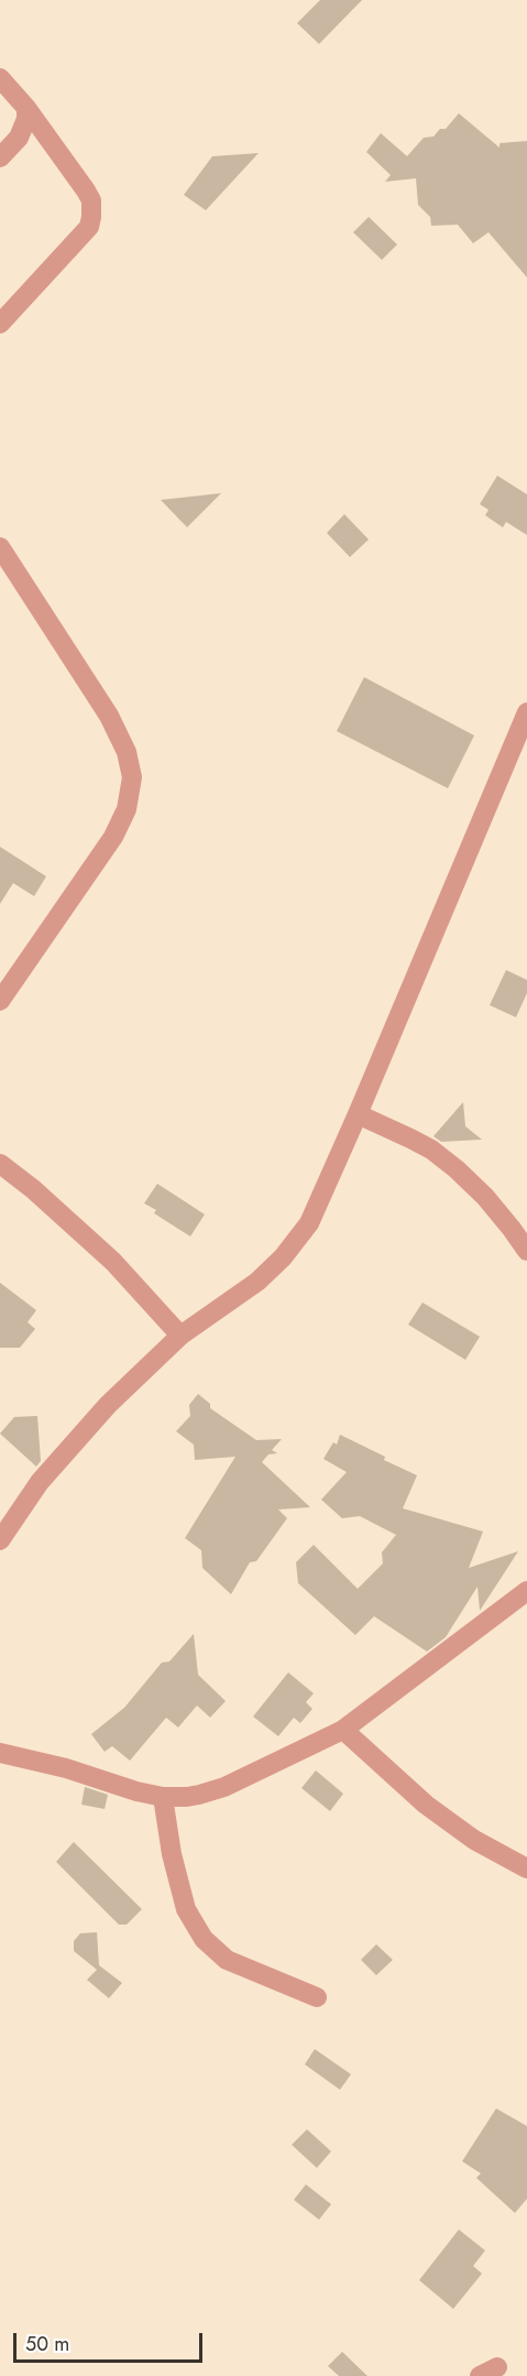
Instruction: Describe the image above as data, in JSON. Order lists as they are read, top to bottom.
{
  "scale_bar": "50 m"
}
